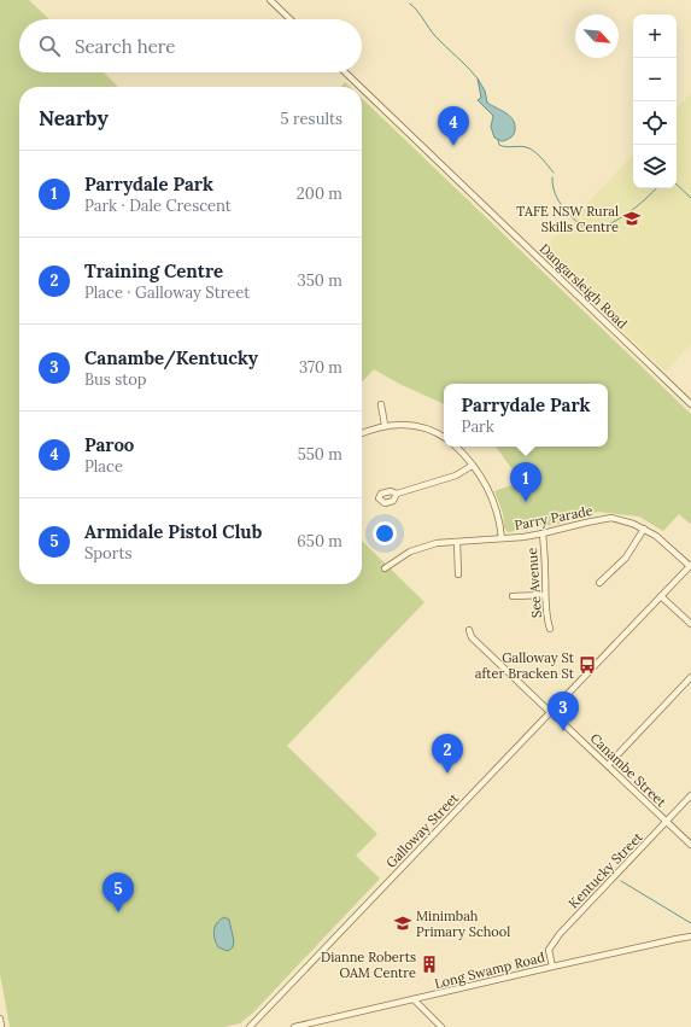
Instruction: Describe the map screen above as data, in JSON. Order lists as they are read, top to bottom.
{
  "streets": {
    "street": [
      "Dangarsleigh Road",
      "Parry Parade",
      "See Avenue",
      "Canambe Street",
      "Galloway Street",
      "Kentucky Street",
      "Long Swamp Road"
    ]
  },
  "crossings": [
    ["Parry Parade", "See Avenue"],
    ["Parry Parade", "Galloway Street"],
    ["Canambe Street", "Galloway Street"],
    ["Canambe Street", "Kentucky Street"],
    ["Kentucky Street", "Long Swamp Road"]
  ],
  "places": {
    "school or university": ["TAFE NSW Rural Skills Centre", "Minimbah Primary School"],
    "bus stop": ["Galloway St after Bracken St"],
    "building": ["Dianne Roberts OAM Centre"]
  },
  "north": "bottom right",
  "page": {
    "map_buttons": ["+", "−"],
    "search": "Search here",
    "heading": ["Nearby", "5 results"],
    "pins": [
      "4",
      "1",
      "3",
      "2",
      "5"
    ],
    "list": [
      {
        "mark": "1",
        "name": "Parrydale Park",
        "note": "Park · Dale Crescent",
        "value": "200 m"
      },
      {
        "mark": "2",
        "name": "Training Centre",
        "note": "Place · Galloway Street",
        "value": "350 m"
      },
      {
        "mark": "3",
        "name": "Canambe/Kentucky",
        "note": "Bus stop",
        "value": "370 m"
      },
      {
        "mark": "4",
        "name": "Paroo",
        "note": "Place",
        "value": "550 m"
      },
      {
        "mark": "5",
        "name": "Armidale Pistol Club",
        "note": "Sports",
        "value": "650 m"
      }
    ],
    "popup": ["Parrydale Park", "Park"]
  }
}
